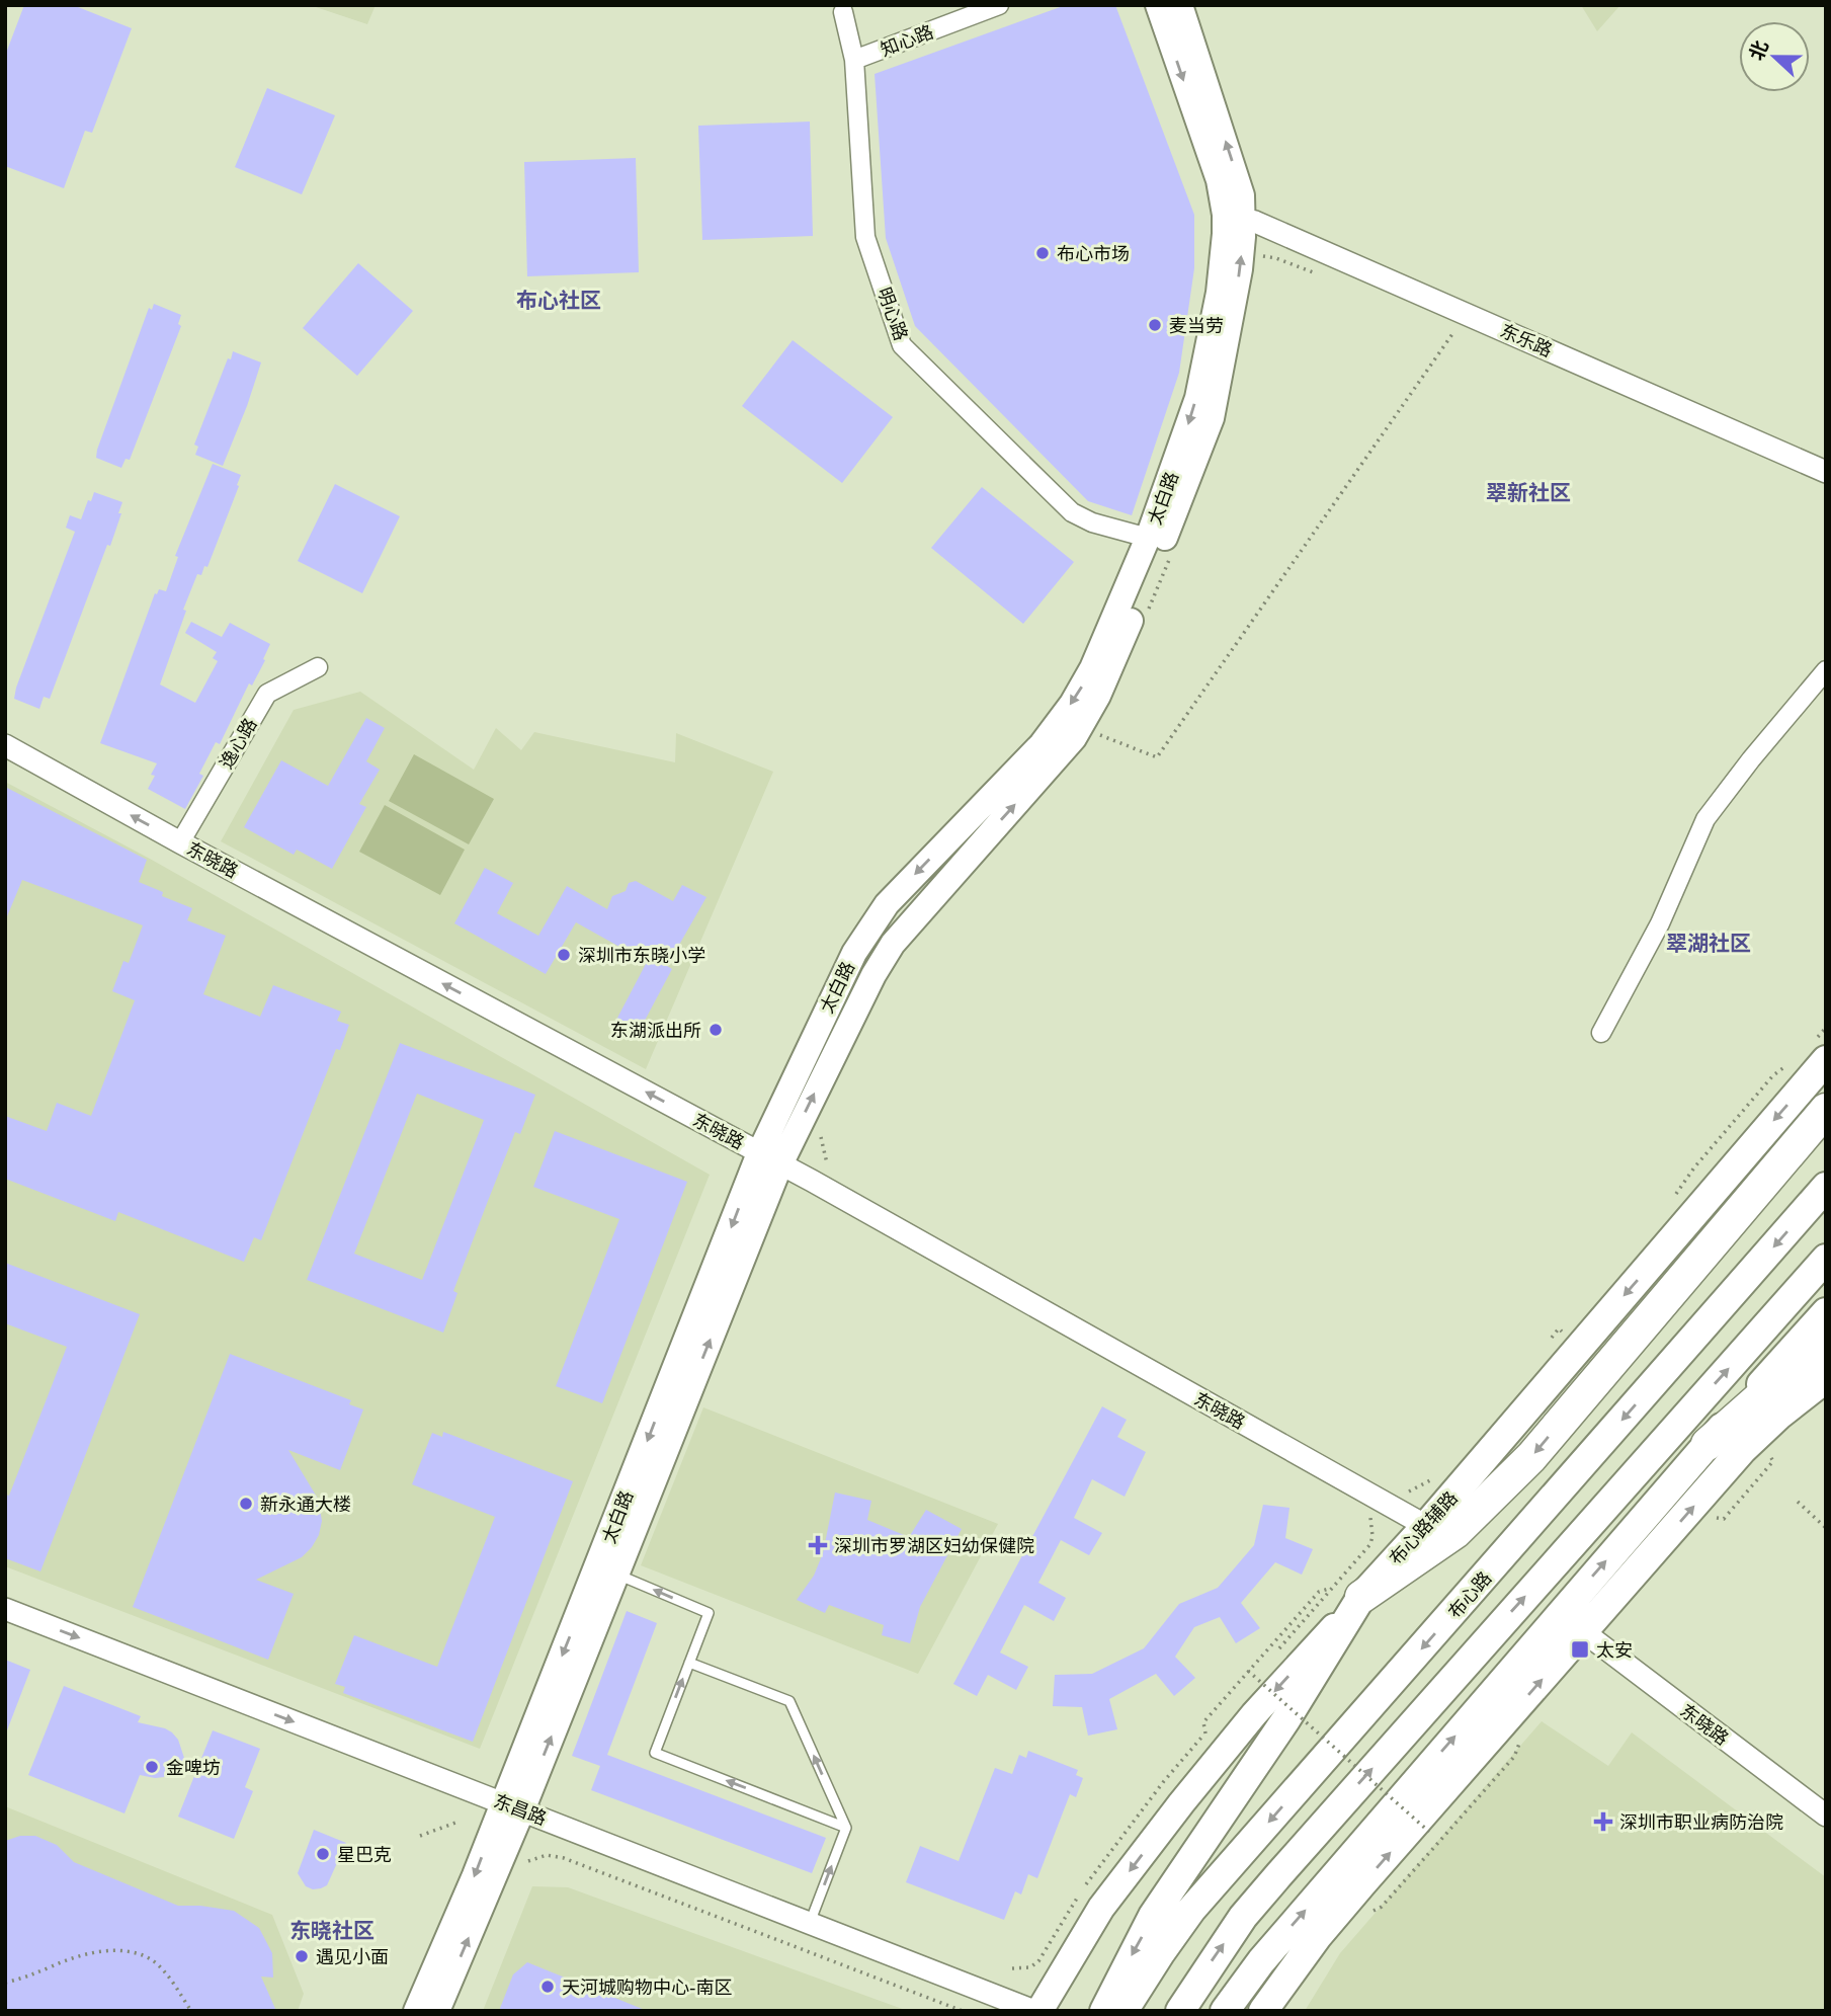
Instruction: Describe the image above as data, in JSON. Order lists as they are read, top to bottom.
{
  "streets": {
    "highway": ["布心路辅路", "布心路"],
    "main road": ["太白路"],
    "street": [
      "知心路",
      "明心路",
      "东乐路",
      "逸心路",
      "东晓路",
      "东昌路"
    ]
  },
  "crossings": [
    ["知心路", "明心路"],
    ["明心路", "太白路"],
    ["东乐路", "太白路"],
    ["太白路", "东晓路"],
    ["太白路", "东昌路"],
    ["逸心路", "东晓路"],
    ["东晓路", "布心路辅路"],
    ["布心路辅路", "东昌路"]
  ],
  "one_way": ["东晓路", "东昌路"],
  "districts": [
    "布心社区",
    "翠新社区",
    "翠湖社区",
    "东晓社区"
  ],
  "places": {
    "other": [
      "布心市场",
      "麦当劳",
      "深圳市东晓小学",
      "东湖派出所",
      "新永通大楼",
      "金啤坊",
      "星巴克",
      "遇见小面",
      "天河城购物中心-南区"
    ],
    "health": ["深圳市罗湖区妇幼保健院", "深圳市职业病防治院"],
    "transit": ["太安"]
  },
  "north": "left"
}
